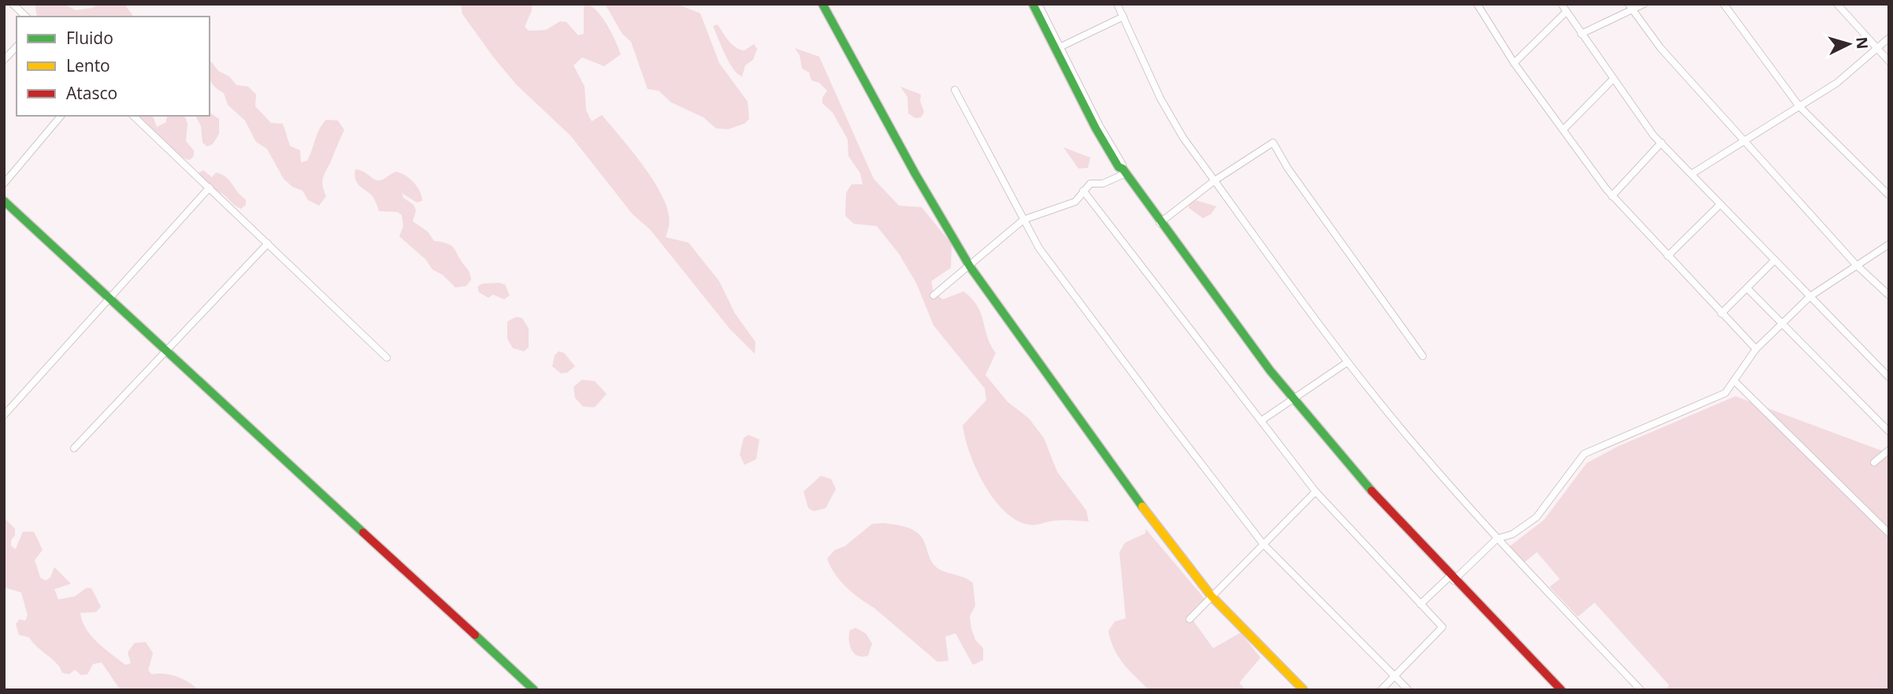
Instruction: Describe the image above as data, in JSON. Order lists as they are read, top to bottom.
{
  "legend": ["Fluido", "Lento", "Atasco"],
  "north": "right"
}
